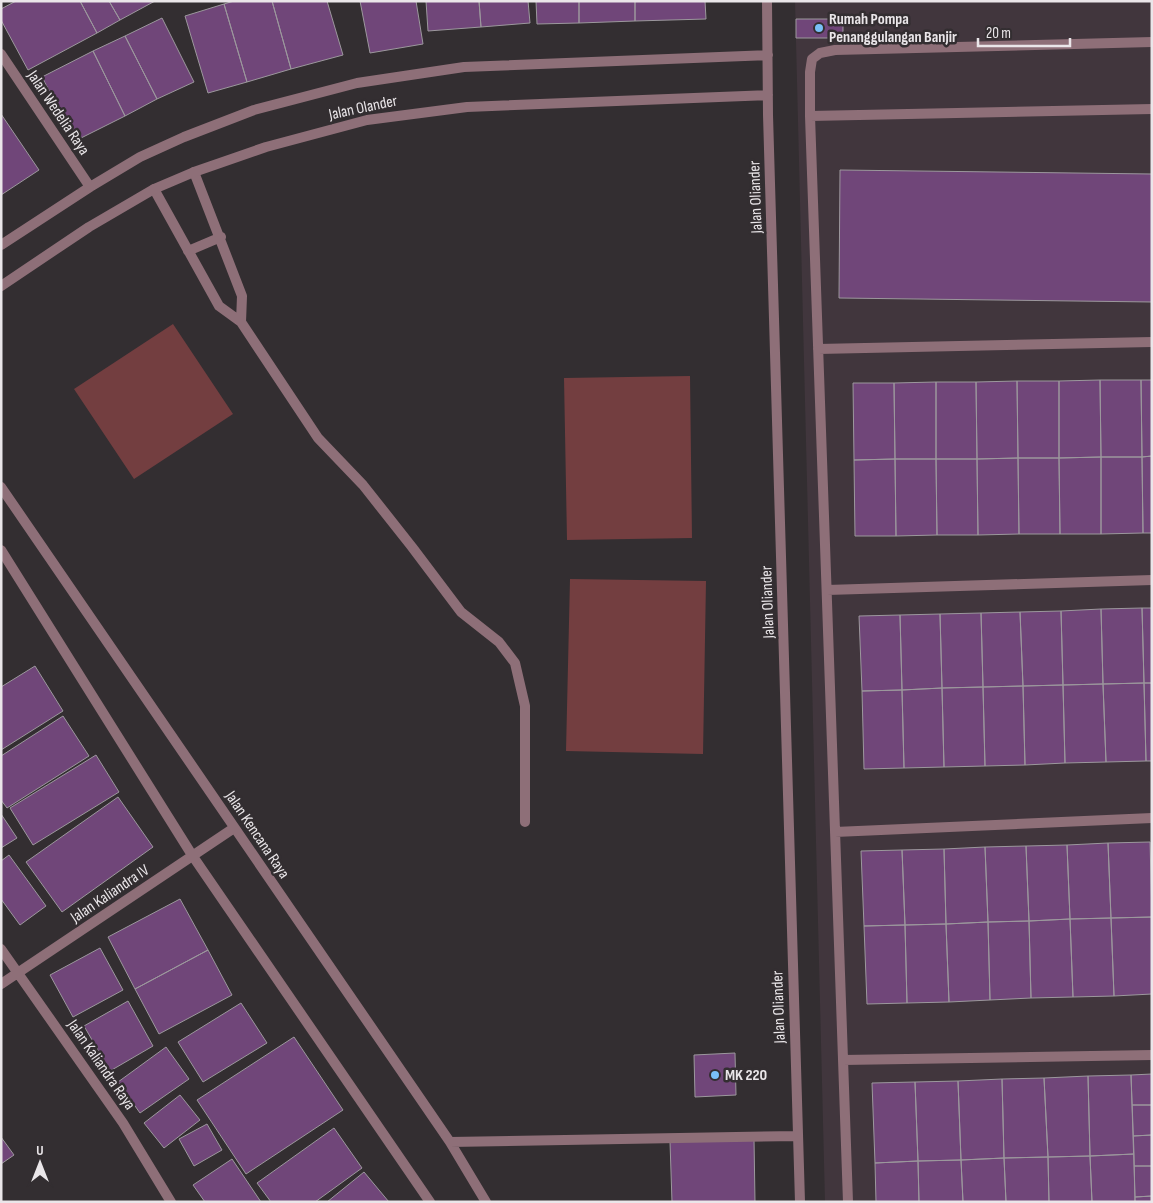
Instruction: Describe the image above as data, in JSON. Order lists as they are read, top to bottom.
{
  "streets": {
    "street": [
      "Jalan Olander",
      "Jalan Wedelia Raya",
      "Jalan Oliander",
      "Jalan Kencana Raya",
      "Jalan Kaliandra IV",
      "Jalan Kaliandra Raya"
    ]
  },
  "crossings": [
    ["Jalan Olander", "Jalan Wedelia Raya"],
    ["Jalan Olander", "Jalan Oliander"],
    ["Jalan Kencana Raya", "Jalan Kaliandra IV"],
    ["Jalan Kaliandra IV", "Jalan Kaliandra Raya"]
  ],
  "places": ["Rumah Pompa Penanggulangan Banjir", "MK 220"],
  "scale_bar": "20 m",
  "north": "top"
}
